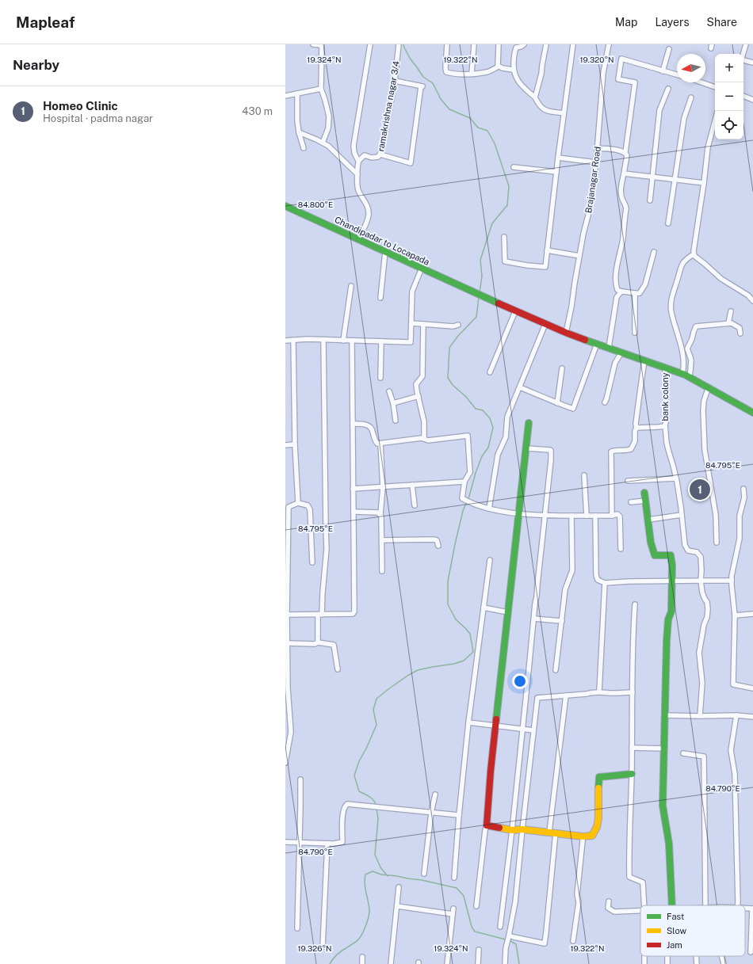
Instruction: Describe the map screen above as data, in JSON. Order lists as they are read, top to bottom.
{
  "streets": {
    "street": [
      "ramakrishna nagar 3/4",
      "Brajanagar Road",
      "Chandipadar to Locapada",
      "bank colony"
    ]
  },
  "crossings": [
    ["Brajanagar Road", "Chandipadar to Locapada"],
    ["Chandipadar to Locapada", "bank colony"]
  ],
  "legend": ["Fast", "Slow", "Jam"],
  "north": "left",
  "page": {
    "header": "Mapleaf",
    "nav": ["Map", "Layers", "Share"],
    "heading": "Nearby",
    "map_buttons": ["+", "−"],
    "list": [
      {
        "mark": "1",
        "name": "Homeo Clinic",
        "note": "Hospital · padma nagar",
        "value": "430 m"
      }
    ],
    "pins": "1"
  },
  "coordinates": [
    "19.324°N",
    "19.322°N",
    "19.320°N",
    "84.800°E",
    "84.795°E",
    "84.790°E",
    "19.326°N"
  ]
}
